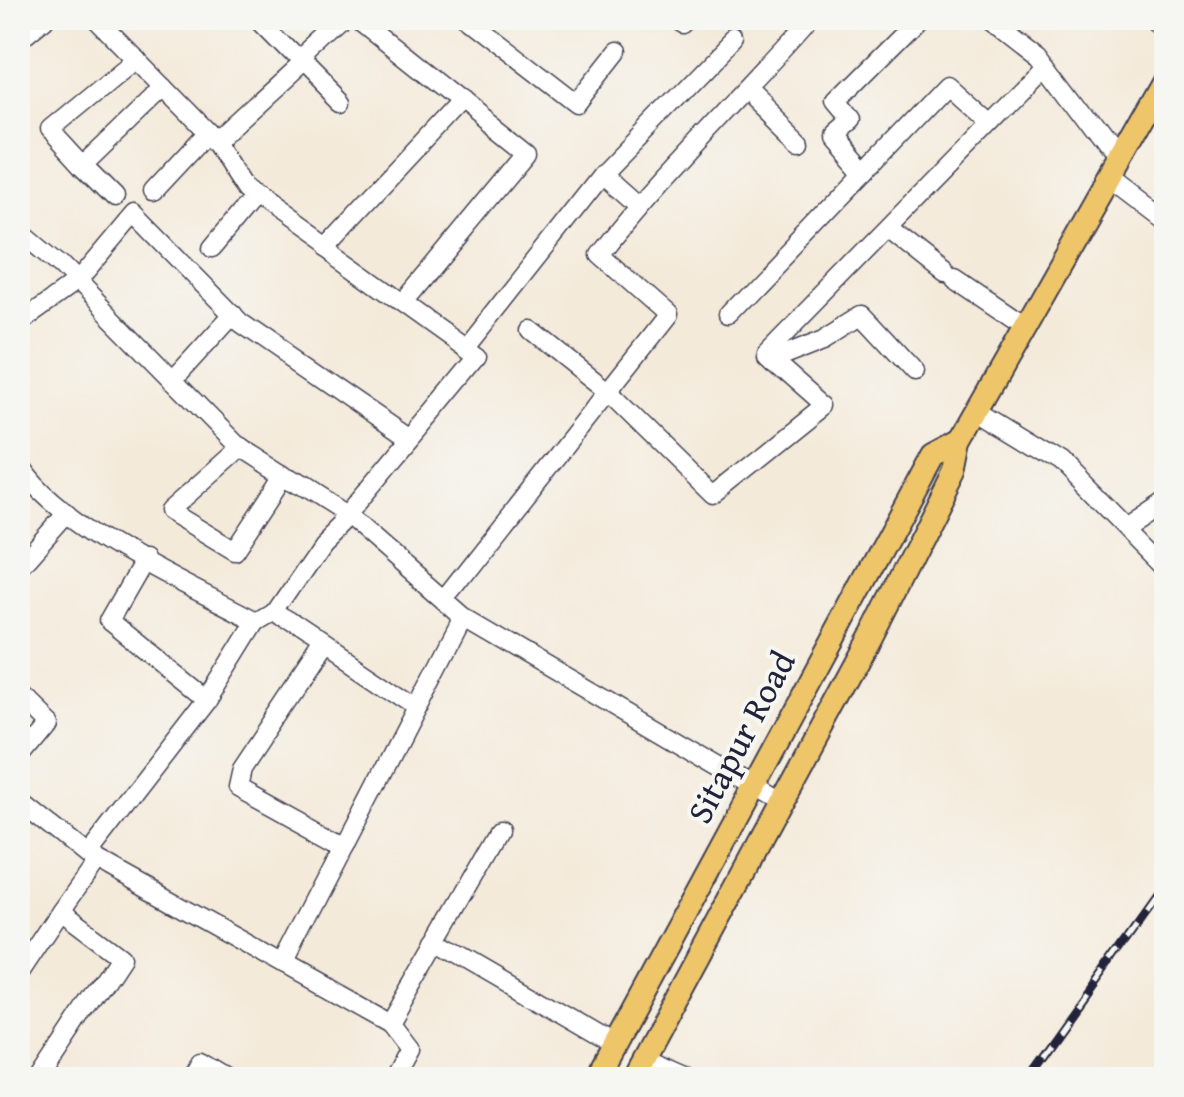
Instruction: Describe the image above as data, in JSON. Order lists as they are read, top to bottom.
{
  "streets": {
    "main road": ["Sitapur Road"]
  }
}
